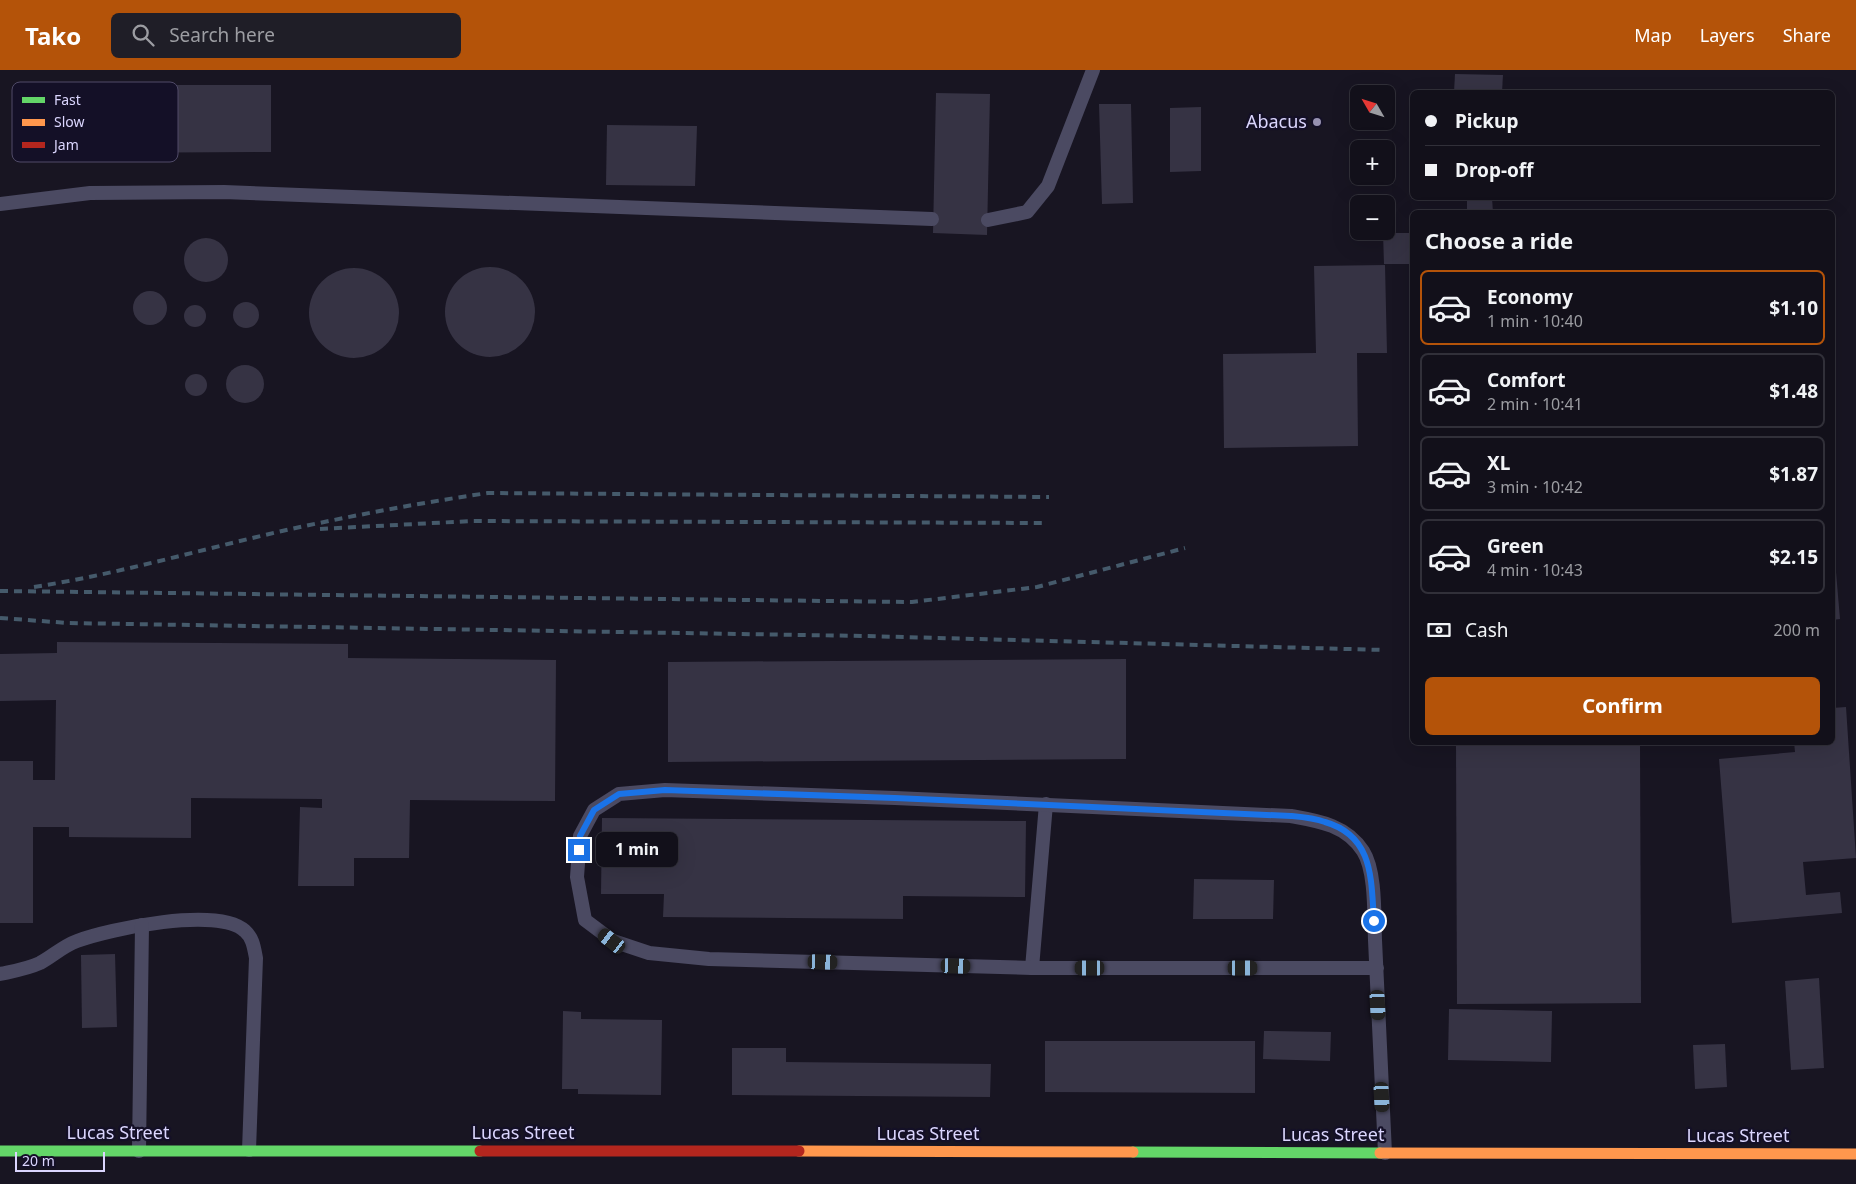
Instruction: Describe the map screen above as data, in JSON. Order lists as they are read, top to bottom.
{
  "streets": {
    "street": ["Lucas Street"]
  },
  "places": ["Abacus"],
  "legend": ["Fast", "Slow", "Jam"],
  "scale_bar": "20 m",
  "north": "top left",
  "page": {
    "header": "Tako",
    "search": "Search here",
    "nav": ["Map", "Layers", "Share"],
    "map_buttons": ["+", "−"],
    "banner": ["Pickup", "Drop-off"],
    "heading": "Choose a ride",
    "list": [
      {
        "name": "Economy",
        "note": "1 min · 10:40",
        "value": "$1.10"
      },
      {
        "name": "Comfort",
        "note": "2 min · 10:41",
        "value": "$1.48"
      },
      {
        "name": "XL",
        "note": "3 min · 10:42",
        "value": "$1.87"
      },
      {
        "name": "Green",
        "note": "4 min · 10:43",
        "value": "$2.15"
      }
    ],
    "pay": ["Cash", "200 m"],
    "buttons": "Confirm",
    "bubble": "1 min",
    "scale": "20 m"
  }
}
